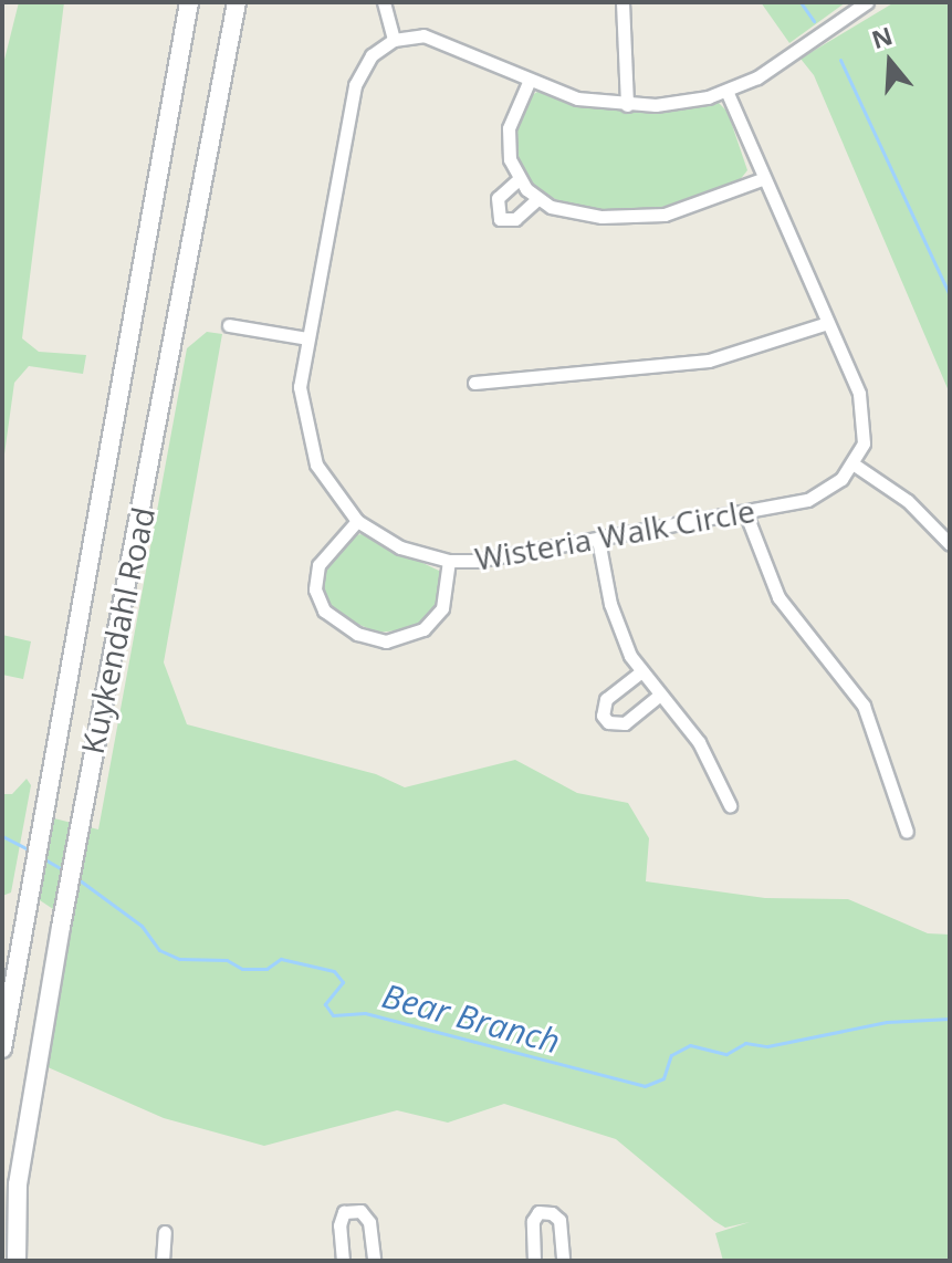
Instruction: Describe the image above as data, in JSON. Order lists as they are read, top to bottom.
{
  "streets": {
    "main road": ["Kuykendahl Road"],
    "street": ["Wisteria Walk Circle"]
  },
  "water": ["Bear Branch"],
  "north": "top"
}
